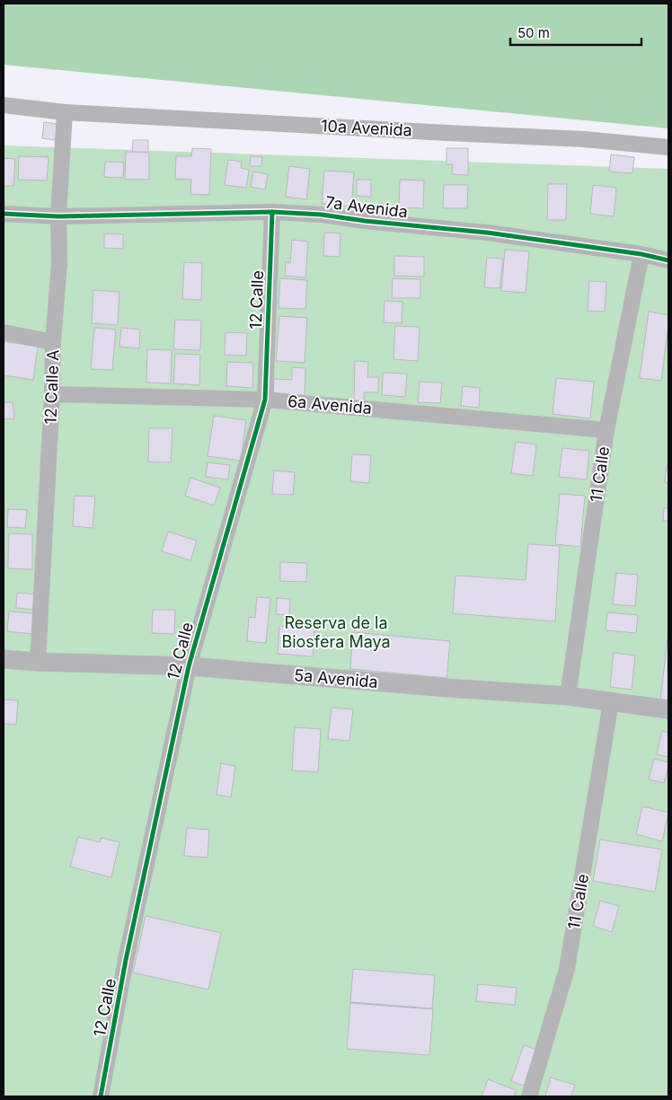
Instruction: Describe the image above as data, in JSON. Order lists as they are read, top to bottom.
{
  "streets": {
    "street": [
      "10a Avenida",
      "7a Avenida",
      "12 Calle",
      "12 Calle A",
      "6a Avenida",
      "11 Calle",
      "5a Avenida"
    ]
  },
  "crossings": [
    ["10a Avenida", "12 Calle A"],
    ["7a Avenida", "12 Calle"],
    ["7a Avenida", "12 Calle A"],
    ["7a Avenida", "11 Calle"],
    ["12 Calle", "6a Avenida"],
    ["12 Calle", "5a Avenida"],
    ["12 Calle A", "6a Avenida"],
    ["12 Calle A", "5a Avenida"],
    ["6a Avenida", "11 Calle"],
    ["11 Calle", "5a Avenida"]
  ],
  "parks": ["Reserva de la Biosfera Maya"],
  "scale_bar": "50 m"
}
